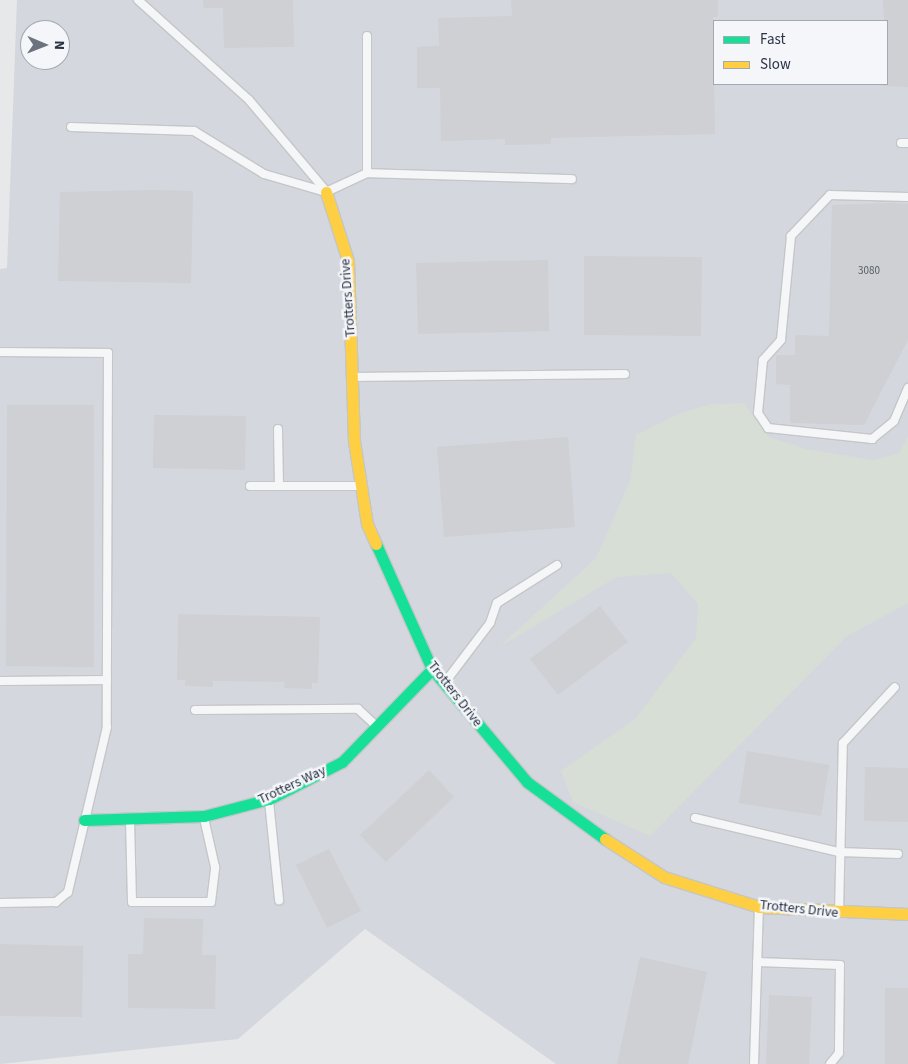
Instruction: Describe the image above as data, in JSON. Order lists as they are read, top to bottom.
{
  "streets": {
    "street": ["Trotters Drive", "Trotters Way"]
  },
  "crossings": [
    ["Trotters Drive", "Trotters Way"]
  ],
  "house_numbers": ["3080"],
  "legend": ["Fast", "Slow"],
  "north": "right"
}
